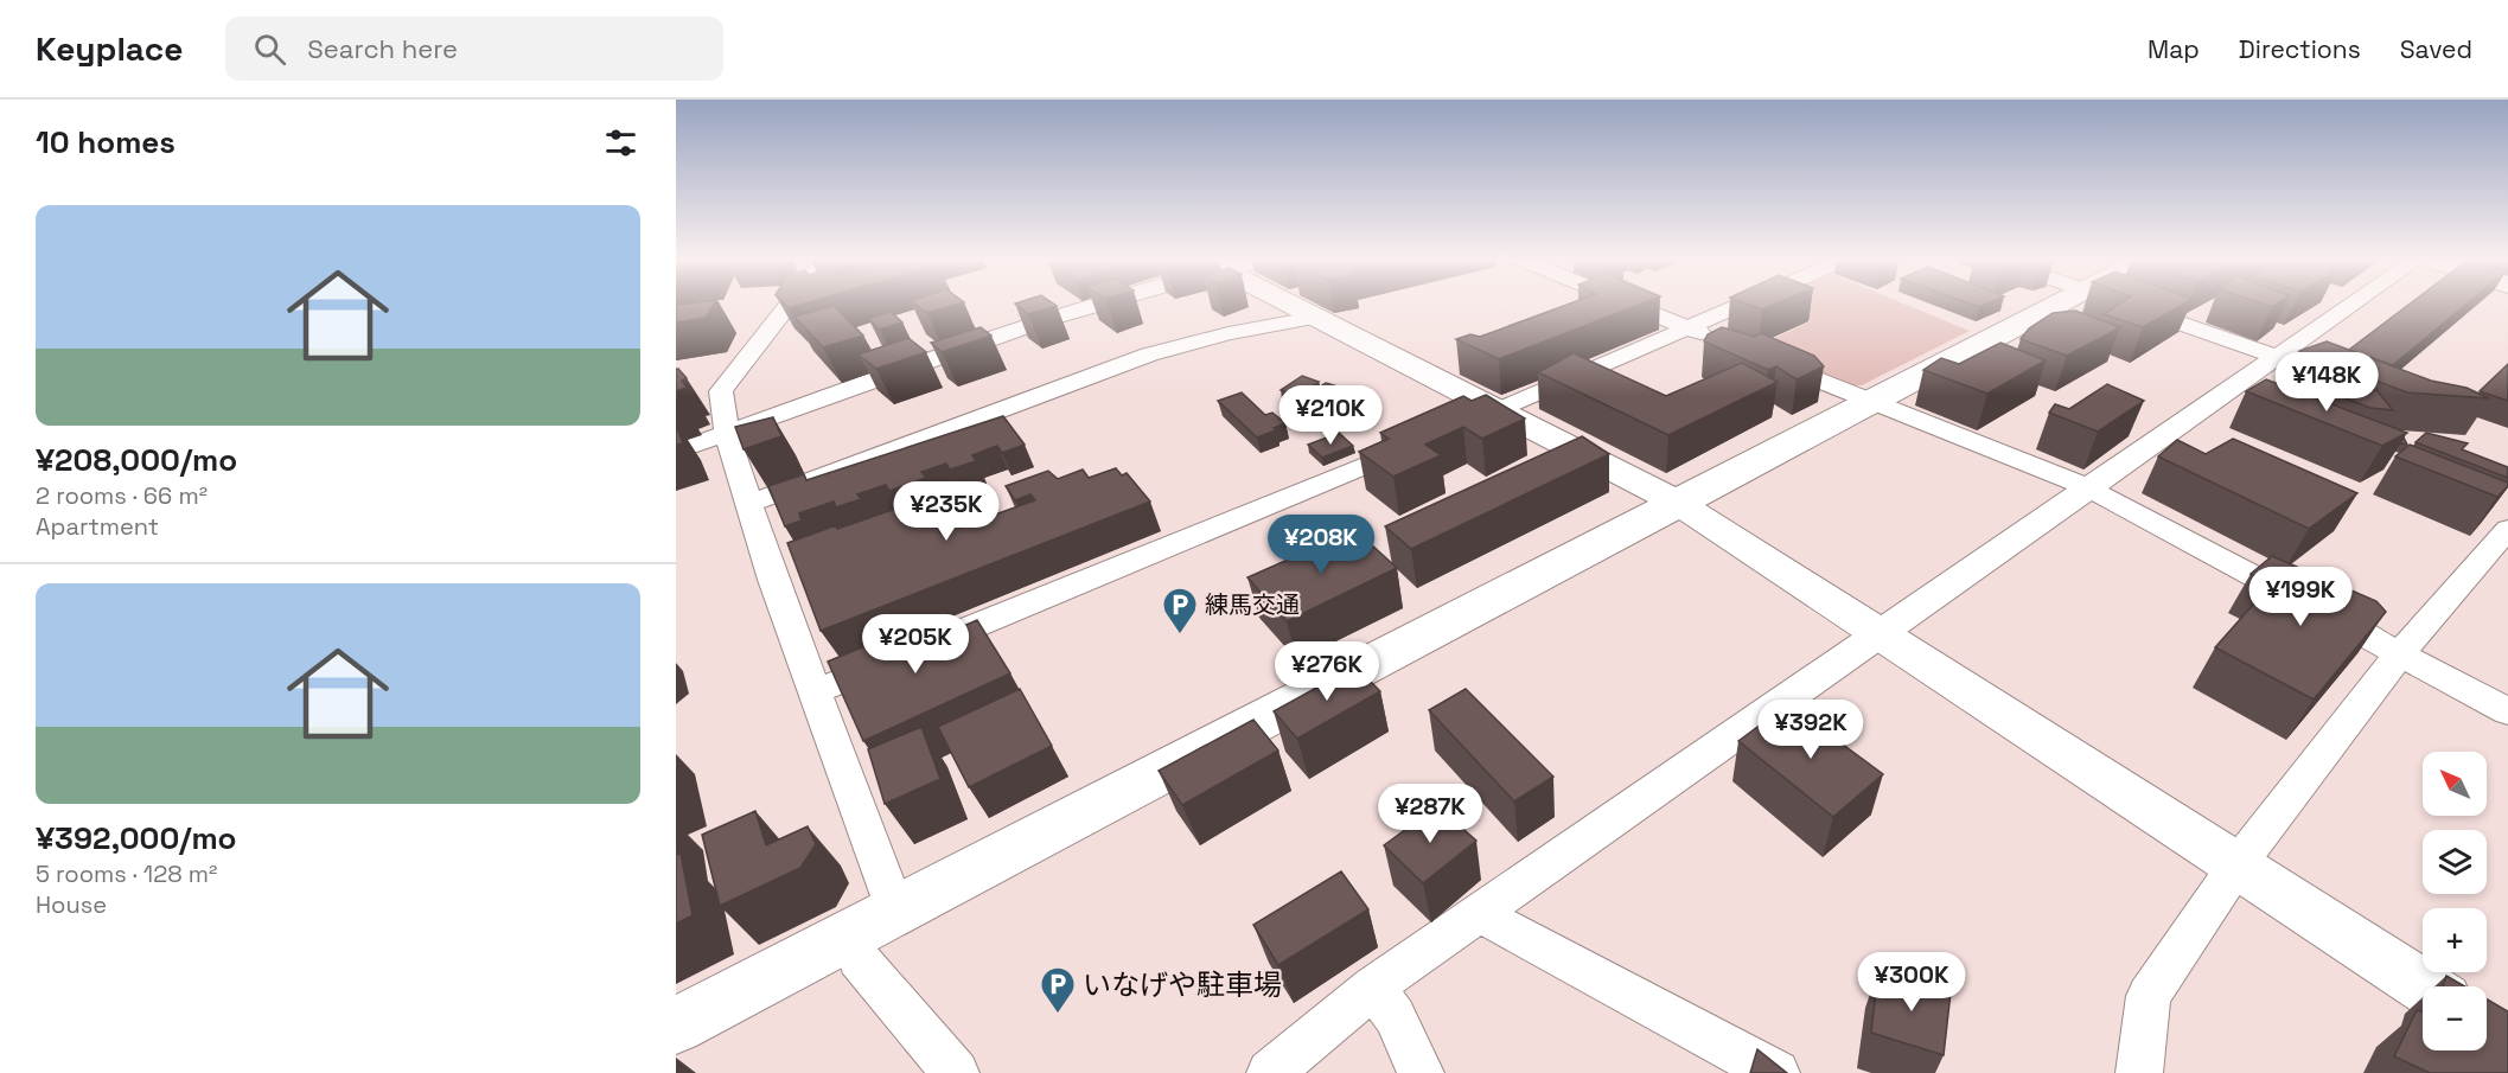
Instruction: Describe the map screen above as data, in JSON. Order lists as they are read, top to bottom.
{
  "places": {
    "parking": ["練馬交通", "いなげや駐車場"]
  },
  "north": "top left",
  "page": {
    "header": "Keyplace",
    "search": "Search here",
    "nav": ["Map", "Directions", "Saved"],
    "heading": "10 homes",
    "list": [
      {
        "name": "¥208,000/mo",
        "note": "2 rooms · 66 m² · Apartment"
      },
      {
        "name": "¥392,000/mo",
        "note": "5 rooms · 128 m² · House"
      }
    ],
    "price": [
      "¥148K",
      "¥210K",
      "¥235K",
      "¥208K",
      "¥199K",
      "¥205K",
      "¥276K",
      "¥392K",
      "¥287K",
      "¥300K"
    ],
    "map_buttons": ["+", "−"]
  }
}
